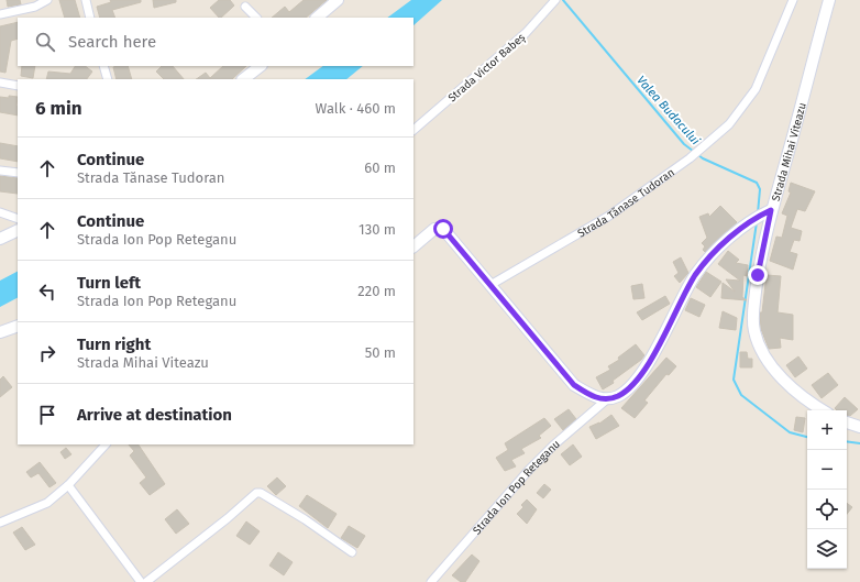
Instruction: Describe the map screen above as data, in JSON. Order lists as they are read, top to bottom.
{
  "streets": {
    "street": [
      "Strada Victor Babeș",
      "Strada Mihai Viteazu",
      "Strada Tănase Tudoran",
      "Strada Ion Pop Reteganu"
    ]
  },
  "crossings": [
    ["Strada Mihai Viteazu", "Strada Ion Pop Reteganu"]
  ],
  "water": ["Valea Budacului"],
  "page": {
    "search": "Search here",
    "heading": ["6 min", "Walk · 460 m"],
    "list": [
      ["Continue", "Strada Tănase Tudoran", "60 m"],
      ["Continue", "Strada Ion Pop Reteganu", "130 m"],
      ["Turn left", "Strada Ion Pop Reteganu", "220 m"],
      ["Turn right", "Strada Mihai Viteazu", "50 m"],
      "Arrive at destination"
    ],
    "map_buttons": ["+", "−"]
  }
}
